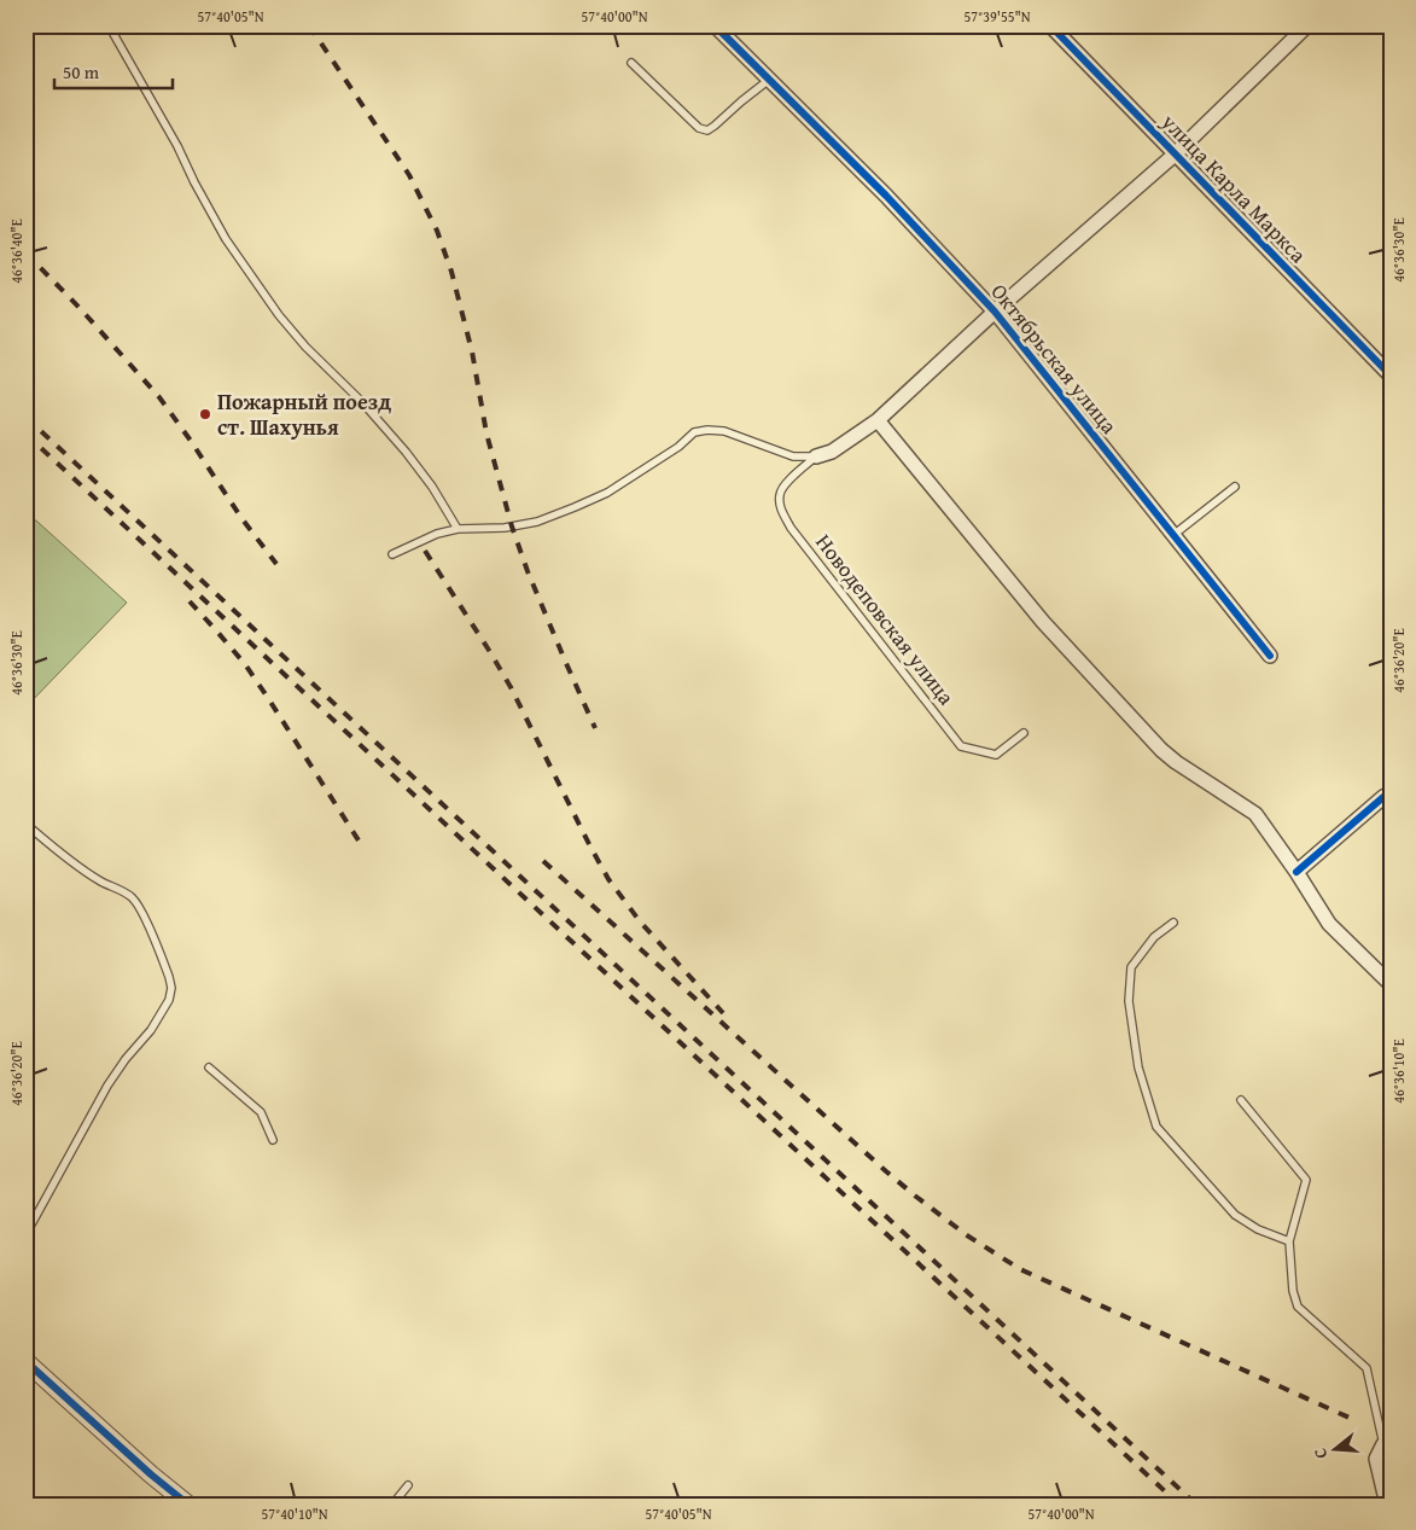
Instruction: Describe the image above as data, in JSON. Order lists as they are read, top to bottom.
{
  "streets": {
    "street": ["улица Карла Маркса", "Октябрьская улица"],
    "lane": ["Новодеповская улица"]
  },
  "places": ["Пожарный поезд ст. Шахунья"],
  "scale_bar": "50 m",
  "north": "left",
  "coordinates": [
    "57°40'05\"N",
    "57°40'00\"N",
    "57°39'55\"N",
    "46°36'30\"E",
    "46°36'40\"E",
    "46°36'20\"E",
    "46°36'10\"E",
    "57°40'10\"N"
  ]
}
